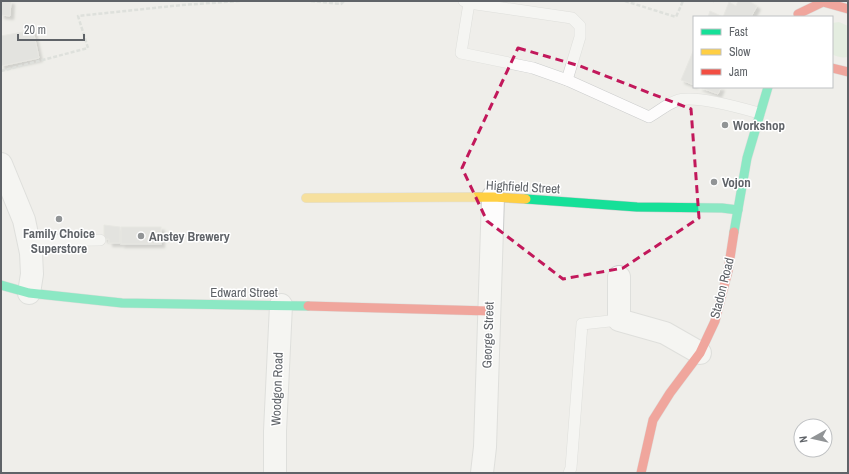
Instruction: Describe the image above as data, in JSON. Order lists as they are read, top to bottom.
{
  "streets": {
    "street": [
      "Highfield Street",
      "Stadon Road",
      "Edward Street",
      "George Street",
      "Woodgon Road"
    ]
  },
  "crossings": [
    ["Highfield Street", "Stadon Road"],
    ["Highfield Street", "George Street"],
    ["Edward Street", "George Street"],
    ["Edward Street", "Woodgon Road"]
  ],
  "places": [
    "Workshop",
    "Vojon",
    "Family Choice Superstore",
    "Anstey Brewery"
  ],
  "legend": ["Fast", "Slow", "Jam"],
  "scale_bar": "20 m",
  "north": "left"
}
